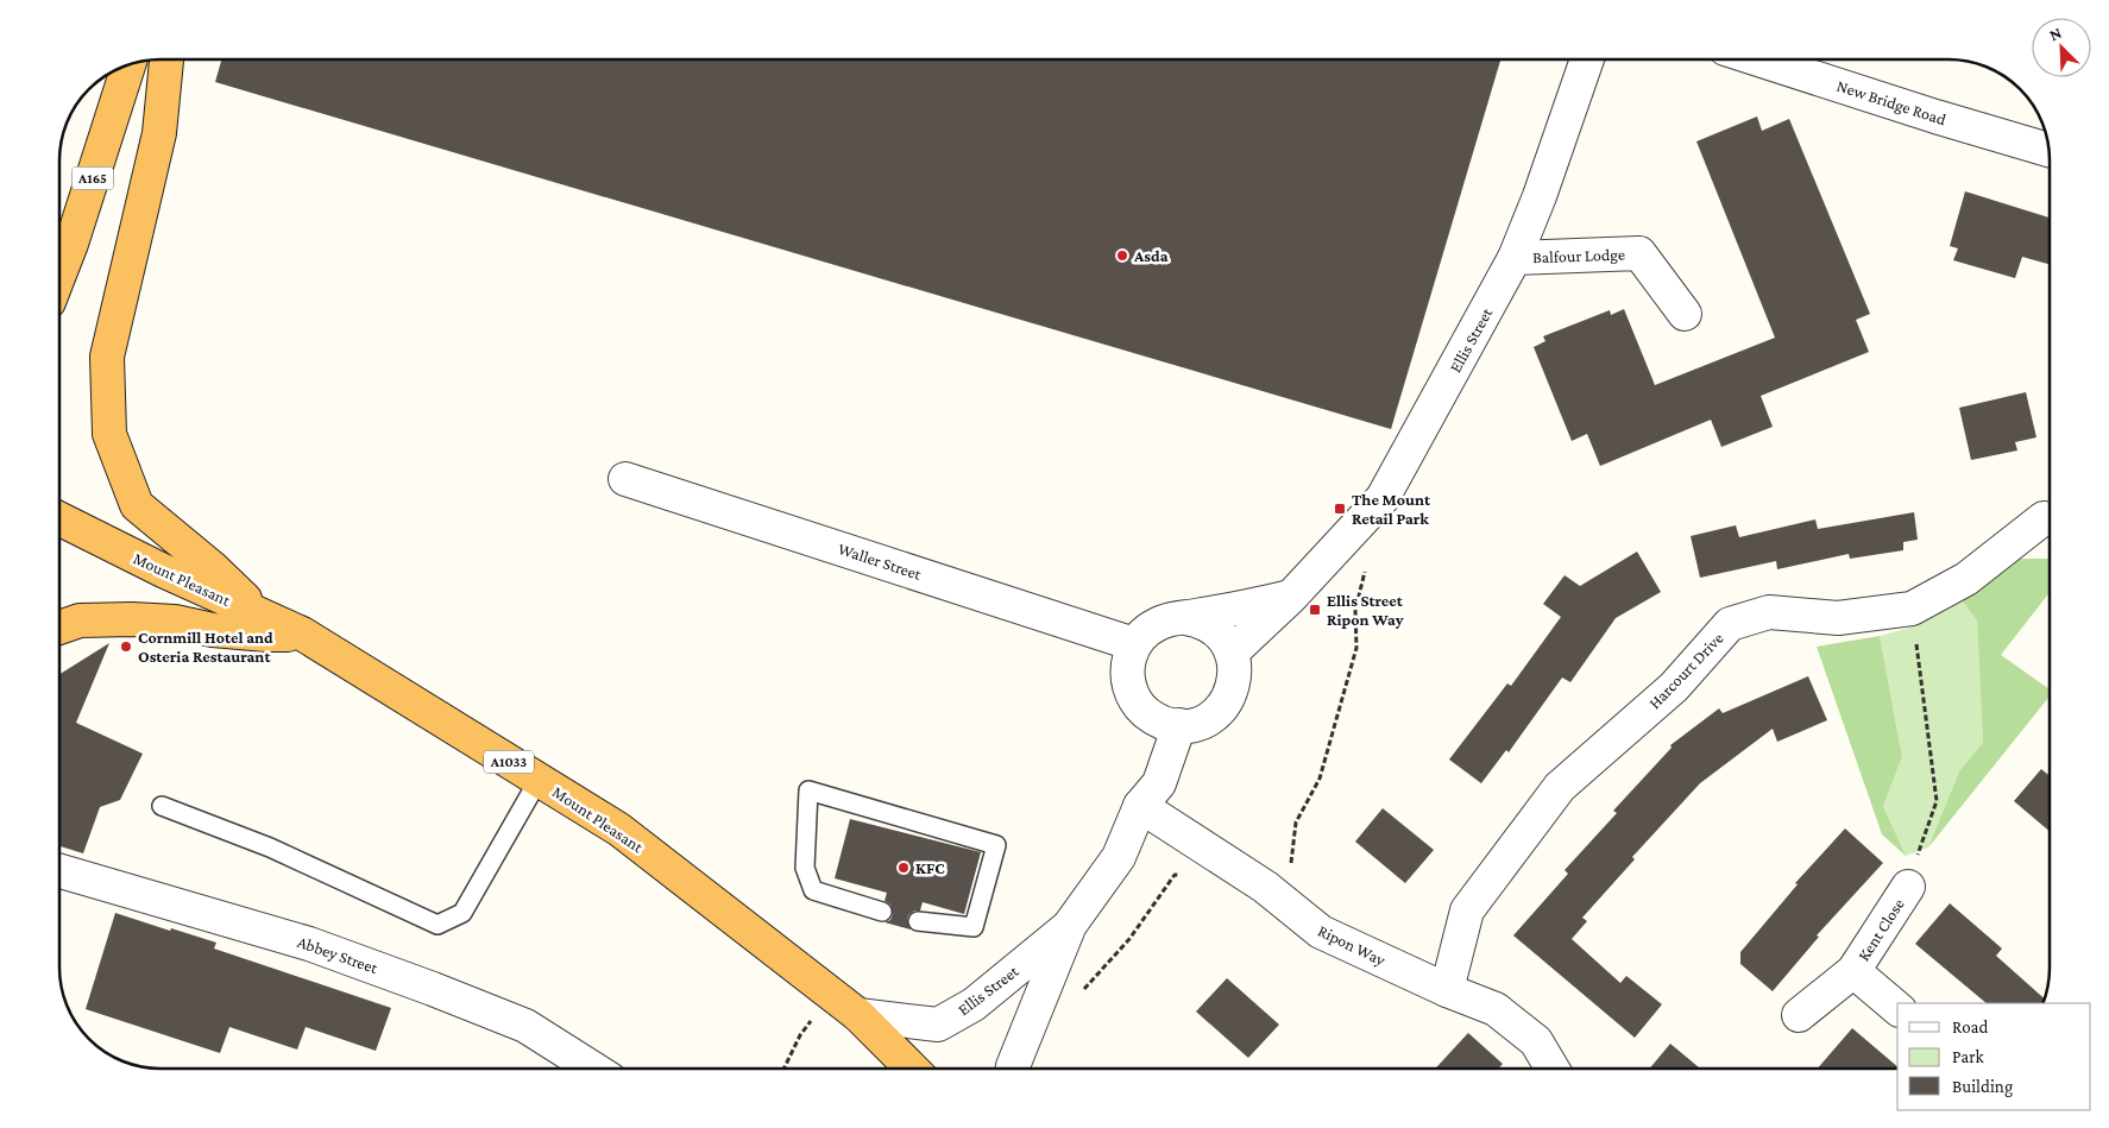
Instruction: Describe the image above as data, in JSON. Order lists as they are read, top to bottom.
{
  "streets": {
    "highway": ["A165", "Mount Pleasant", "A1033"],
    "street": [
      "New Bridge Road",
      "Balfour Lodge",
      "Ellis Street",
      "Waller Street",
      "Harcourt Drive",
      "Kent Close",
      "Ripon Way",
      "Abbey Street"
    ]
  },
  "crossings": [
    ["Balfour Lodge", "Ellis Street"],
    ["Ellis Street", "Waller Street"],
    ["Ellis Street", "Mount Pleasant"],
    ["Ellis Street", "Ripon Way"],
    ["Harcourt Drive", "Ripon Way"]
  ],
  "places": {
    "other": ["Asda", "Cornmill Hotel and Osteria Restaurant", "KFC"],
    "transit": ["The Mount Retail Park", "Ellis Street Ripon Way"]
  },
  "legend": ["Road", "Park", "Building"],
  "north": "top left"
}
